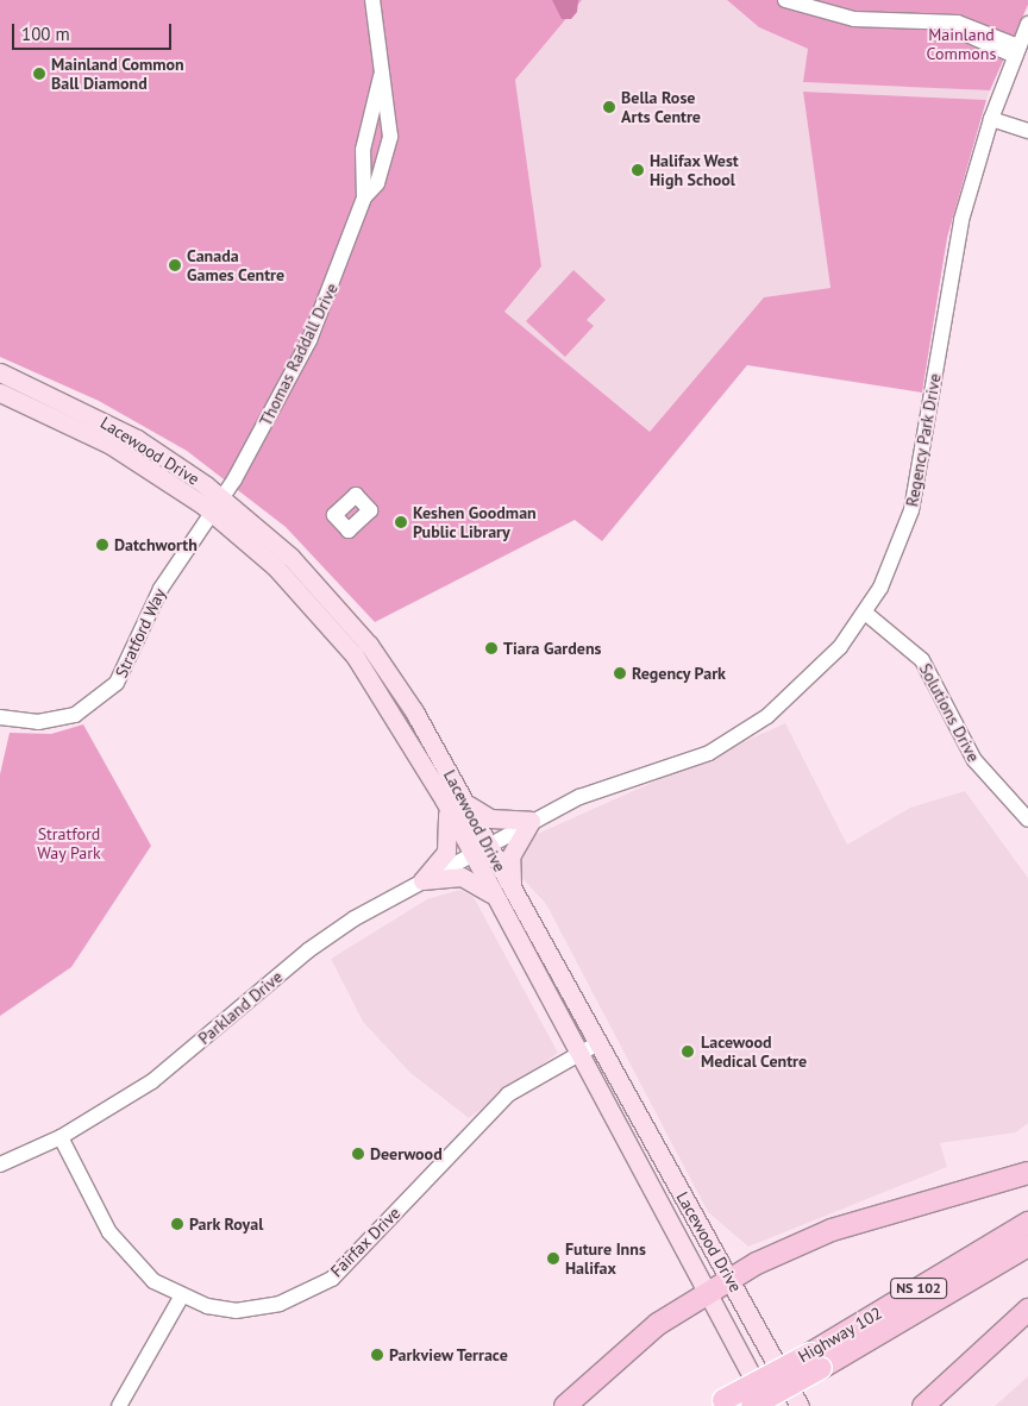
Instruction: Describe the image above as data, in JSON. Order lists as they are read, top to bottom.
{
  "streets": {
    "highway": ["NS 102", "Highway 102"],
    "main road": ["Lacewood Drive"],
    "street": [
      "Thomas Raddall Drive",
      "Regency Park Drive",
      "Stratford Way",
      "Solutions Drive",
      "Parkland Drive",
      "Fairfax Drive"
    ]
  },
  "crossings": [
    ["Thomas Raddall Drive", "Lacewood Drive"],
    ["Thomas Raddall Drive", "Stratford Way"],
    ["Regency Park Drive", "Lacewood Drive"],
    ["Regency Park Drive", "Solutions Drive"],
    ["Regency Park Drive", "Parkland Drive"],
    ["Lacewood Drive", "Stratford Way"],
    ["Lacewood Drive", "Parkland Drive"],
    ["Lacewood Drive", "Fairfax Drive"],
    ["Parkland Drive", "Fairfax Drive"]
  ],
  "parks": ["Mainland Commons", "Stratford Way Park"],
  "places": [
    "Mainland Common Ball Diamond",
    "Bella Rose Arts Centre",
    "Halifax West High School",
    "Canada Games Centre",
    "Keshen Goodman Public Library",
    "Datchworth",
    "Tiara Gardens",
    "Regency Park",
    "Lacewood Medical Centre",
    "Deerwood",
    "Park Royal",
    "Future Inns Halifax",
    "Parkview Terrace"
  ],
  "scale_bar": "100 m"
}
